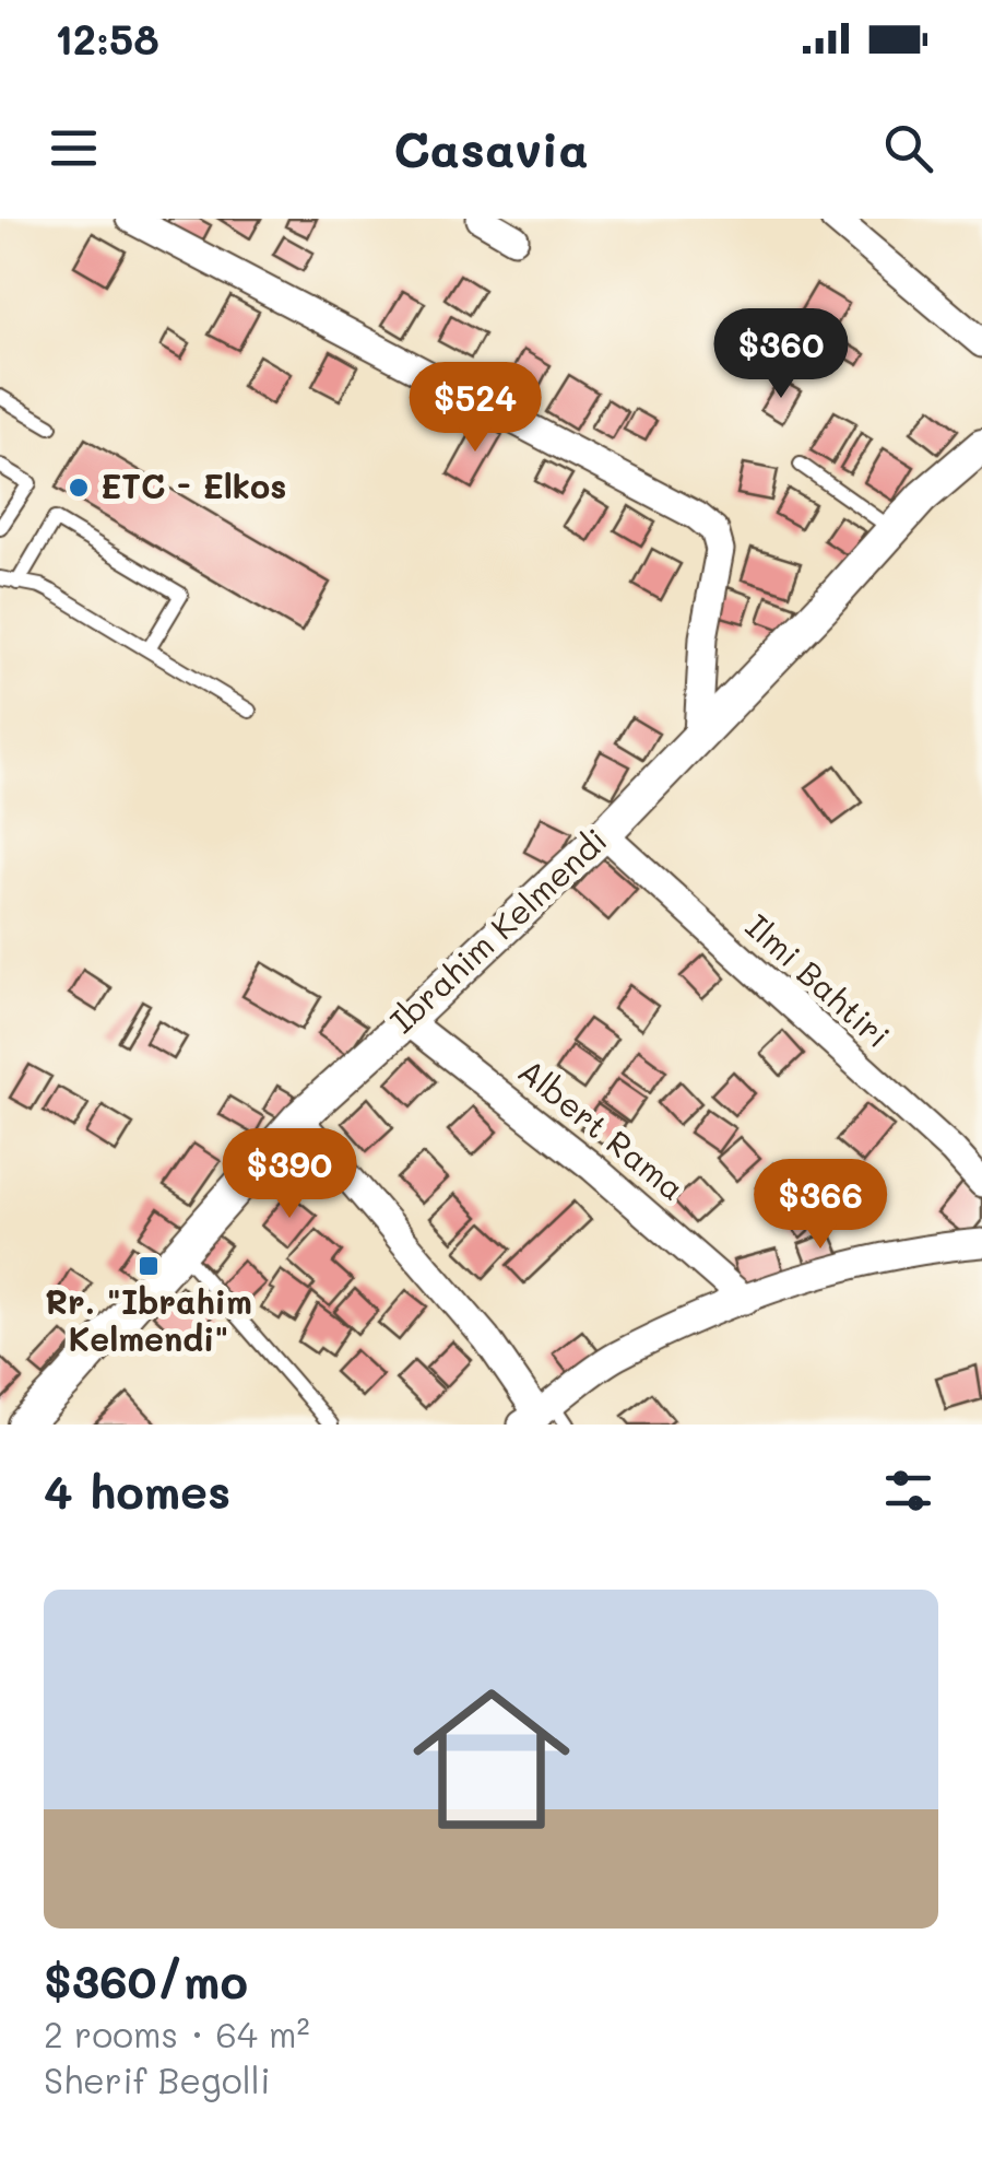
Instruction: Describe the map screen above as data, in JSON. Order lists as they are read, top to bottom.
{
  "streets": {
    "street": ["Ibrahim Kelmendi", "Ilmi Bahtiri", "Albert Rama"]
  },
  "crossings": [
    ["Ibrahim Kelmendi", "Ilmi Bahtiri"],
    ["Ibrahim Kelmendi", "Albert Rama"]
  ],
  "places": {
    "other": ["ETC - Elkos"],
    "transit": ["Rr. \"Ibrahim Kelmendi\""]
  },
  "page": {
    "status": "12:58",
    "header": "Casavia",
    "price": [
      "$360",
      "$524",
      "$390",
      "$366"
    ],
    "heading": "4 homes",
    "list": [
      {
        "name": "$360/mo",
        "note": "2 rooms · 64 m² · Sherif Begolli"
      }
    ]
  }
}
